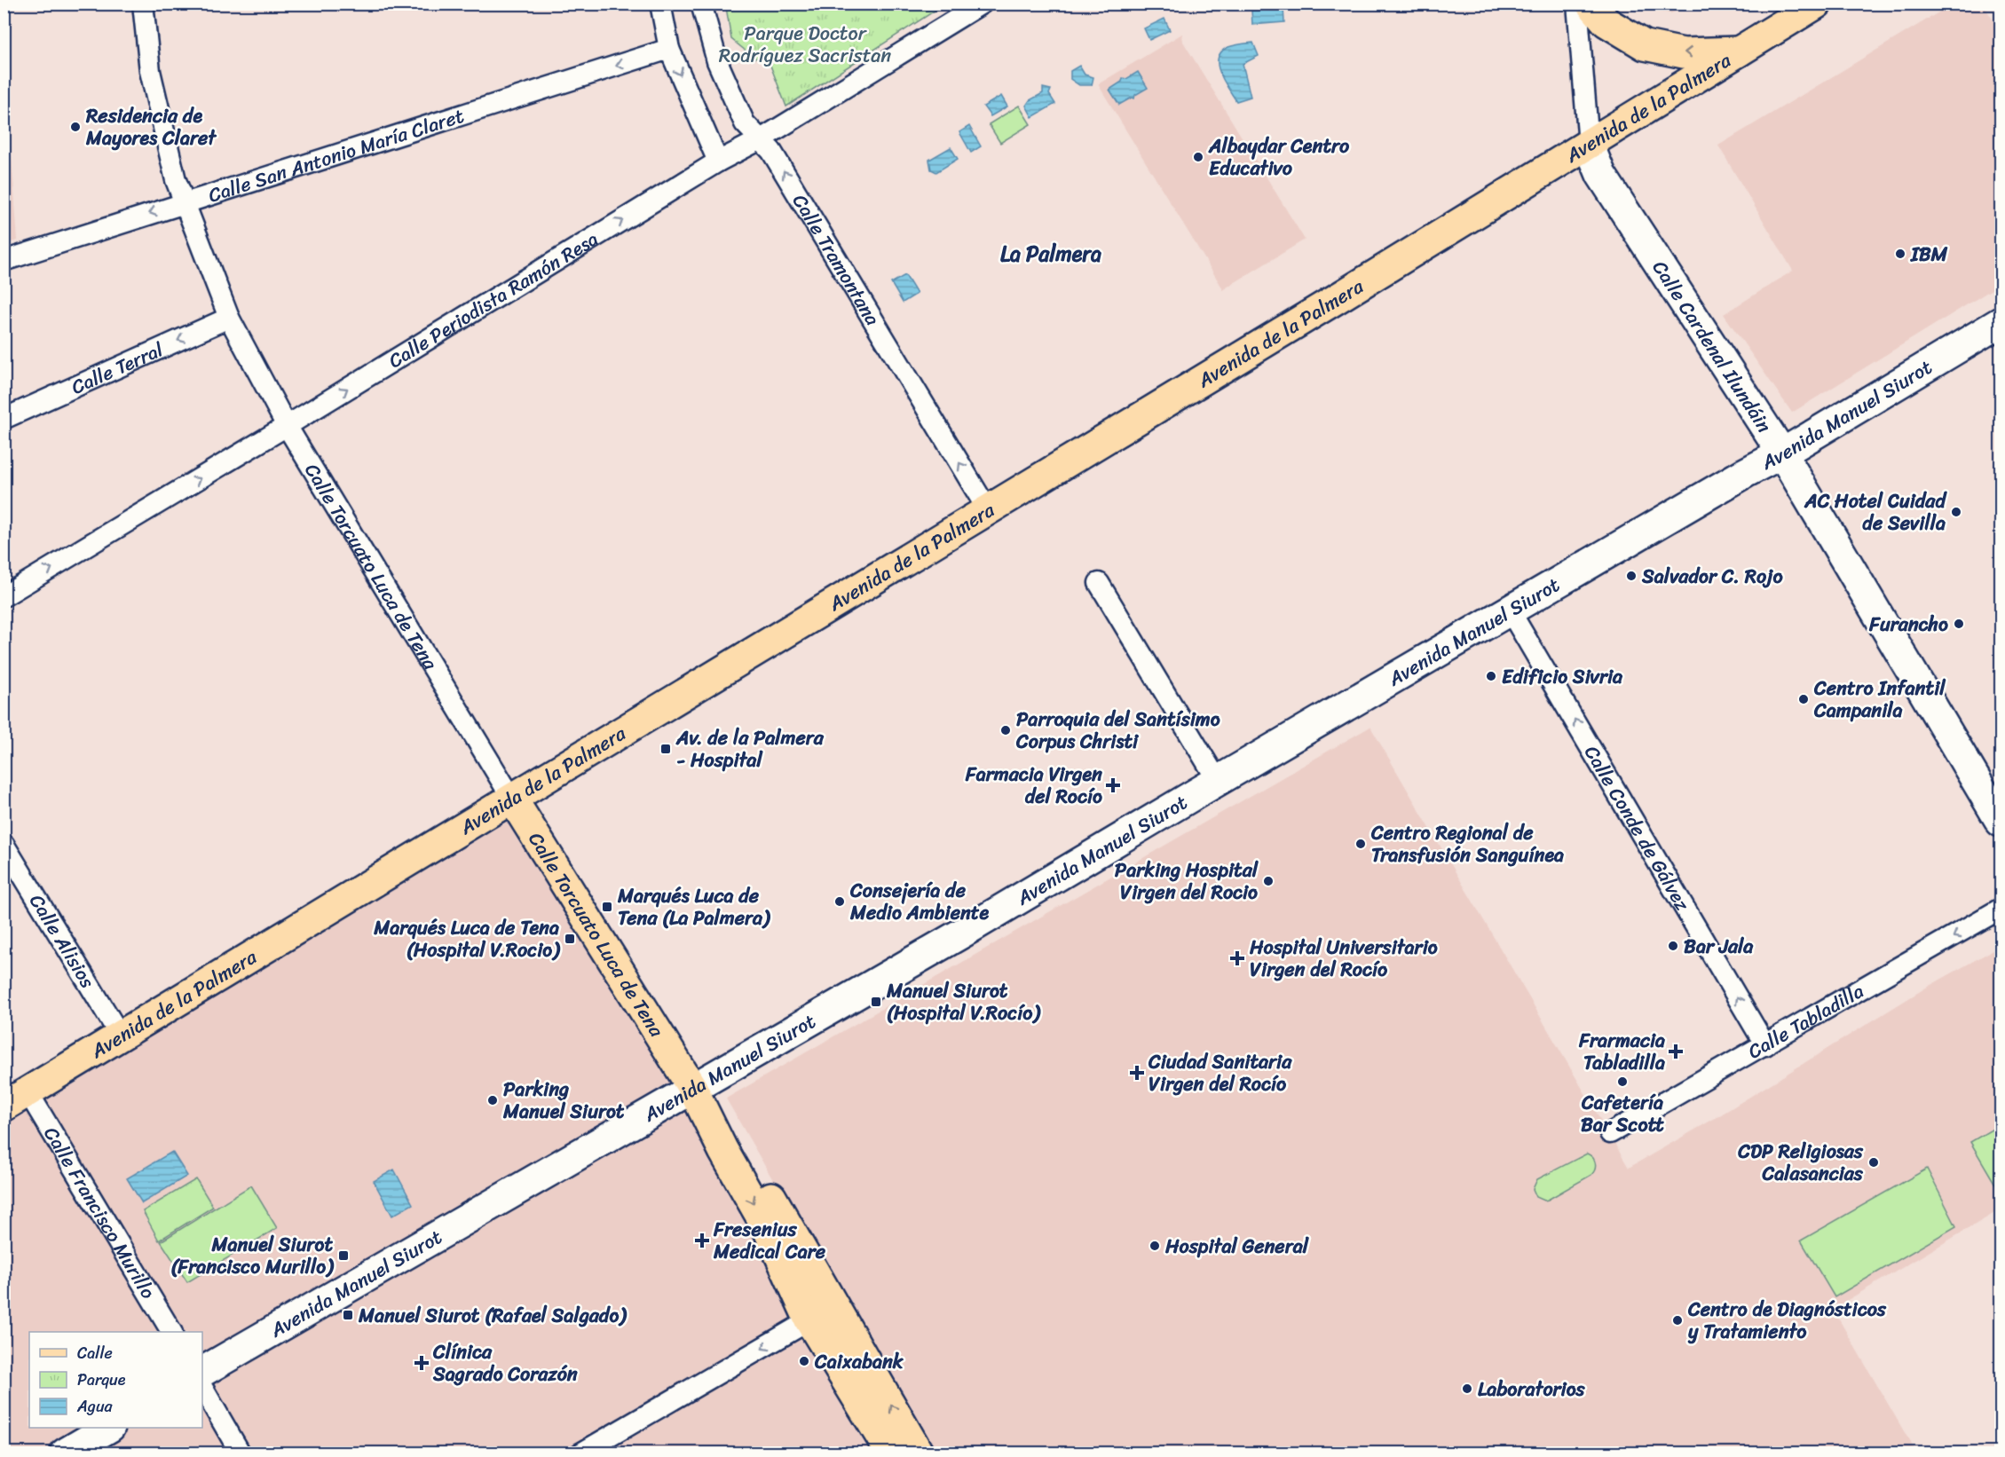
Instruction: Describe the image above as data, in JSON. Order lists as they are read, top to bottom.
{
  "streets": {
    "main road": [
      "Avenida de la Palmera",
      "Calle Cardenal Ilundáin",
      "Avenida Manuel Siurot",
      "Calle Torcuato Luca de Tena"
    ],
    "street": [
      "Calle San Antonio María Claret",
      "Calle Tramontana",
      "Calle Periodista Ramón Resa",
      "Calle Terral",
      "Calle Conde de Gálvez",
      "Calle Alisios",
      "Calle Tabladilla",
      "Calle Francisco Murillo"
    ]
  },
  "crossings": [
    ["Avenida de la Palmera", "Calle Tramontana"],
    ["Avenida de la Palmera", "Calle Cardenal Ilundáin"],
    ["Avenida de la Palmera", "Calle Torcuato Luca de Tena"],
    ["Avenida de la Palmera", "Calle Alisios"],
    ["Avenida de la Palmera", "Calle Francisco Murillo"],
    ["Calle San Antonio María Claret", "Calle Torcuato Luca de Tena"],
    ["Calle Tramontana", "Calle Periodista Ramón Resa"],
    ["Calle Periodista Ramón Resa", "Calle Torcuato Luca de Tena"],
    ["Calle Cardenal Ilundáin", "Avenida Manuel Siurot"],
    ["Calle Terral", "Calle Torcuato Luca de Tena"],
    ["Avenida Manuel Siurot", "Calle Torcuato Luca de Tena"],
    ["Avenida Manuel Siurot", "Calle Conde de Gálvez"],
    ["Calle Conde de Gálvez", "Calle Tabladilla"]
  ],
  "one_way": [
    "Calle San Antonio María Claret",
    "Calle Tramontana",
    "Calle Periodista Ramón Resa",
    "Calle Terral",
    "Calle Conde de Gálvez",
    "Calle Tabladilla"
  ],
  "districts": ["La Palmera"],
  "parks": ["Parque Doctor Rodríguez Sacristan"],
  "places": {
    "other": [
      "Residencia de Mayores Claret",
      "Albaydar Centro Educativo",
      "IBM",
      "AC Hotel Cuidad de Sevilla",
      "Salvador C. Rojo",
      "Furancho",
      "Edificio Sivria",
      "Centro Infantil Campanila",
      "Parroquia del Santísimo Corpus Christi",
      "Centro Regional de Transfusión Sanguínea",
      "Parking Hospital Virgen del Rocio",
      "Consejería de Medio Ambiente",
      "Bar Jala",
      "Cafetería Bar Scott",
      "Parking Manuel Siurot",
      "CDP Religiosas Calasancias",
      "Hospital General",
      "Centro de Diagnósticos y Tratamiento",
      "Caixabank",
      "Laboratorios"
    ],
    "transit": [
      "Av. de la Palmera - Hospital",
      "Marqués Luca de Tena (La Palmera)",
      "Marqués Luca de Tena (Hospital V.Rocio)",
      "Manuel Siurot (Hospital V.Rocío)",
      "Manuel Siurot (Francisco Murillo)",
      "Manuel Siurot (Rafael Salgado)"
    ],
    "health": [
      "Farmacia Virgen del Rocío",
      "Hospital Universitario Virgen del Rocío",
      "Frarmacia Tabladilla",
      "Ciudad Sanitaria Virgen del Rocío",
      "Fresenius Medical Care",
      "Clínica Sagrado Corazón"
    ]
  },
  "legend": ["Calle", "Parque", "Agua"]
}
